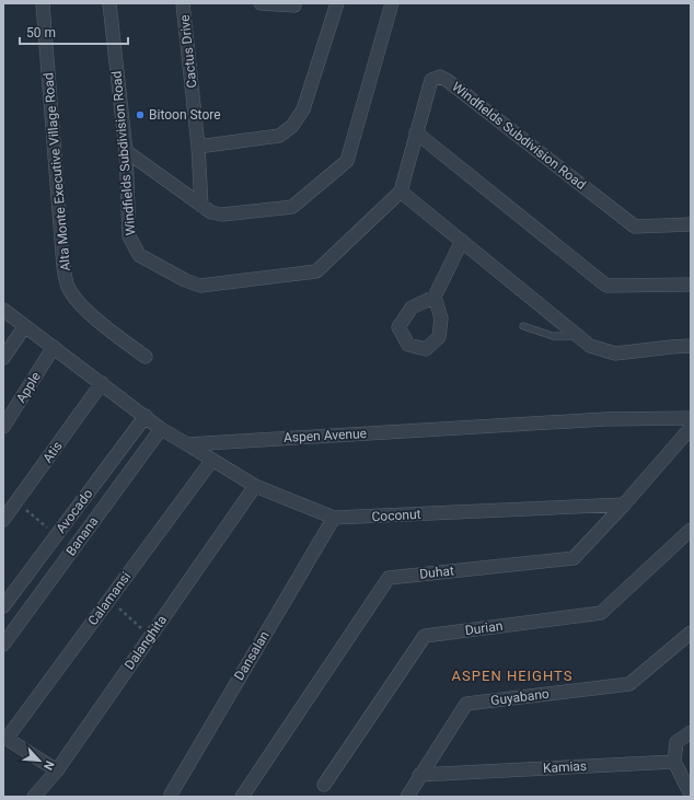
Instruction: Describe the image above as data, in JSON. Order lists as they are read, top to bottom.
{
  "streets": {
    "street": [
      "Cactus Drive",
      "Windfields Subdivision Road",
      "Alta Monte Executive Village Road",
      "Apple",
      "Aspen Avenue",
      "Atis",
      "Avocado",
      "Coconut",
      "Banana",
      "Duhat",
      "Calamansi",
      "Durian",
      "Dalanghita",
      "Dansalan",
      "Guyabano",
      "Kamias"
    ]
  },
  "crossings": [
    ["Aspen Avenue", "Coconut"],
    ["Coconut", "Duhat"],
    ["Coconut", "Calamansi"],
    ["Coconut", "Dalanghita"],
    ["Coconut", "Dansalan"],
    ["Guyabano", "Kamias"]
  ],
  "districts": ["ASPEN HEIGHTS"],
  "places": ["Bitoon Store"],
  "scale_bar": "50 m",
  "north": "bottom right"
}
